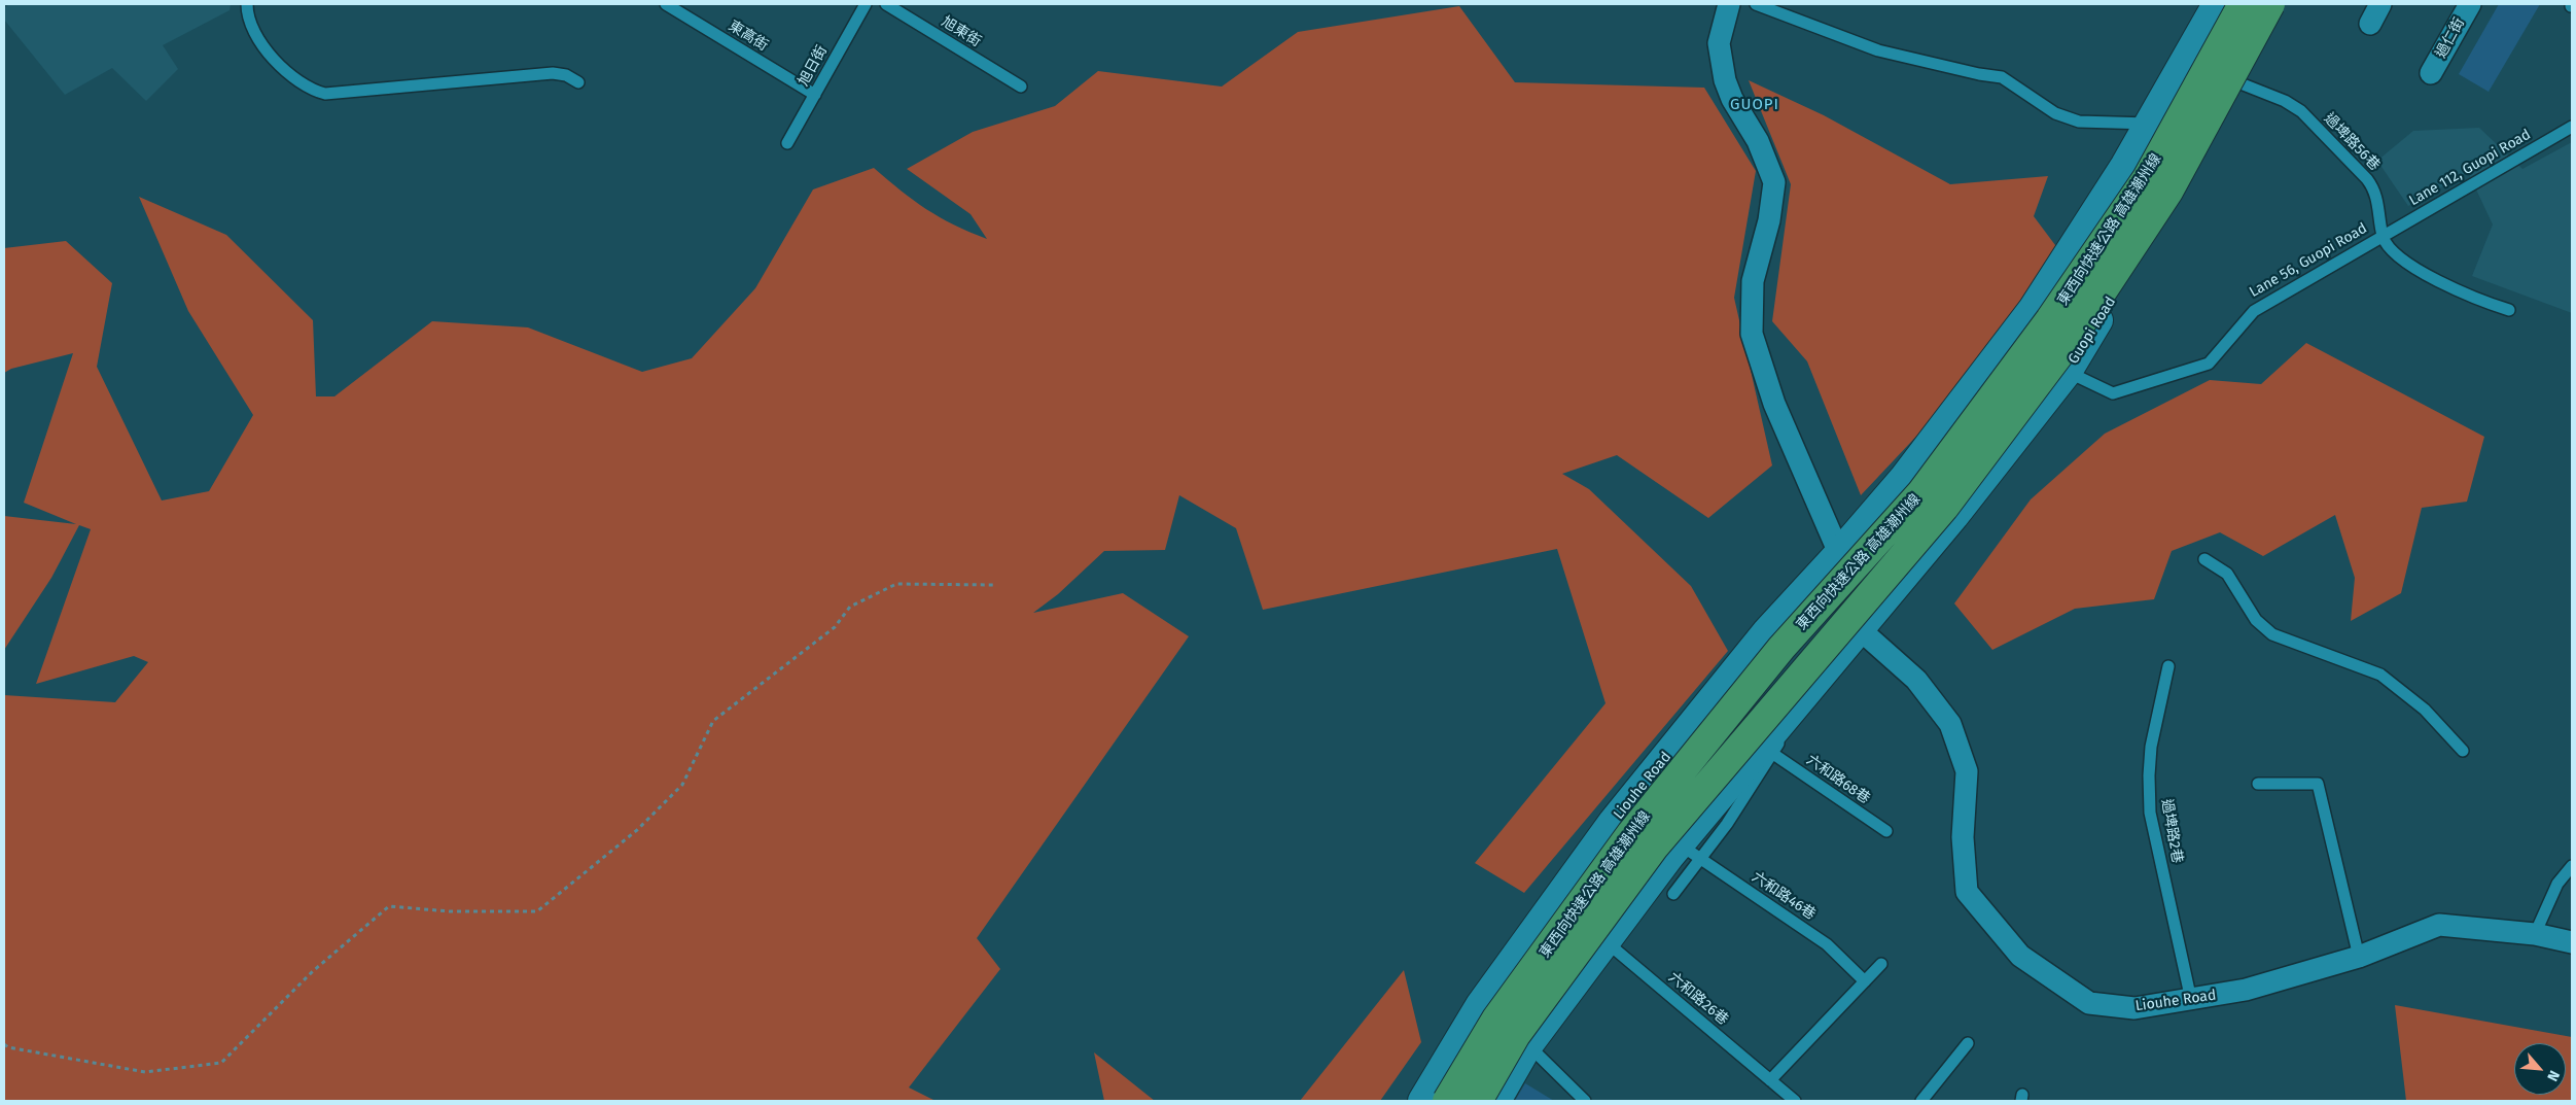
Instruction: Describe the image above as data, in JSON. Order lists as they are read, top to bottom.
{
  "streets": {
    "highway": ["東西向快速公路 高雄潮州線"],
    "main road": ["Guopi Road", "Liouhe Road"],
    "street": ["過仁街"],
    "lane": [
      "旭東街",
      "東高街",
      "旭日街",
      "過埤路56巷",
      "Lane 112, Guopi Road",
      "Lane 56, Guopi Road",
      "六和路68巷",
      "過埤路2巷",
      "六和路46巷",
      "六和路26巷"
    ]
  },
  "crossings": [
    ["東高街", "旭日街"],
    ["過埤路56巷", "Lane 112, Guopi Road"],
    ["過埤路56巷", "Lane 56, Guopi Road"],
    ["過埤路56巷", "Guopi Road"],
    ["Lane 112, Guopi Road", "Lane 56, Guopi Road"],
    ["Lane 56, Guopi Road", "Guopi Road"],
    ["Guopi Road", "Liouhe Road"],
    ["Liouhe Road", "過埤路2巷"]
  ],
  "districts": ["GUOPI"],
  "north": "bottom right"
}
